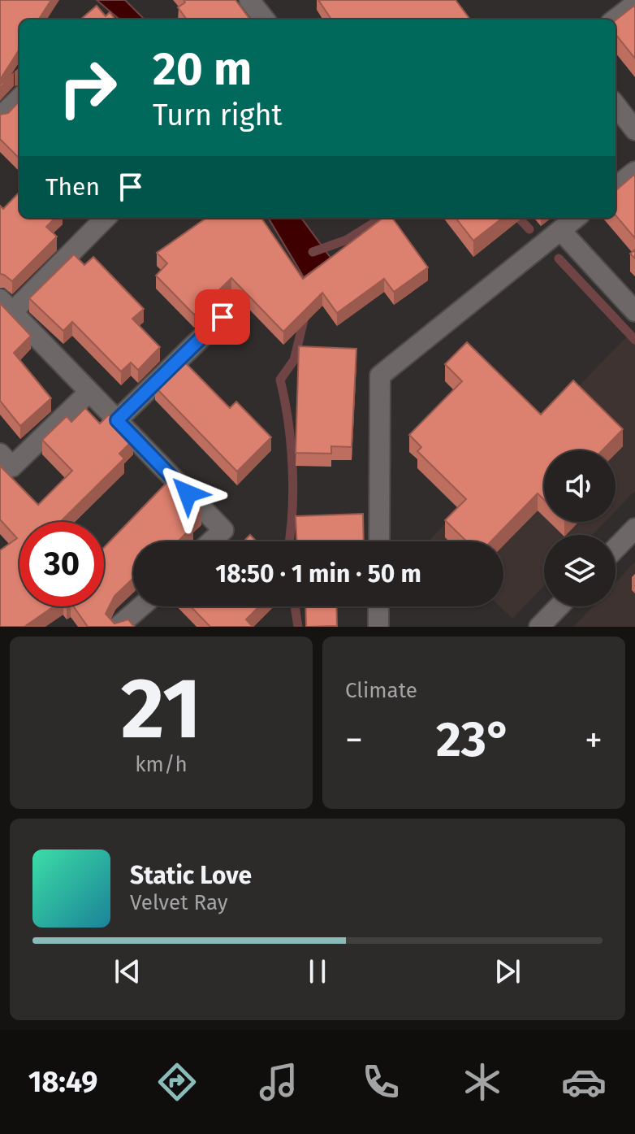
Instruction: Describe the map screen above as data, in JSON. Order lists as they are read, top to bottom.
{
  "page": {
    "turn": ["20 m", "Turn right"],
    "then": "Then",
    "limit": "30",
    "trip": "18:50 · 1 min · 50 m",
    "tile": [
      ["21", "km/h"],
      "Climate"
    ],
    "heat": ["−", "23°", "+"],
    "song": ["Static Love", "Velvet Ray"],
    "tabs": "18:49"
  }
}
